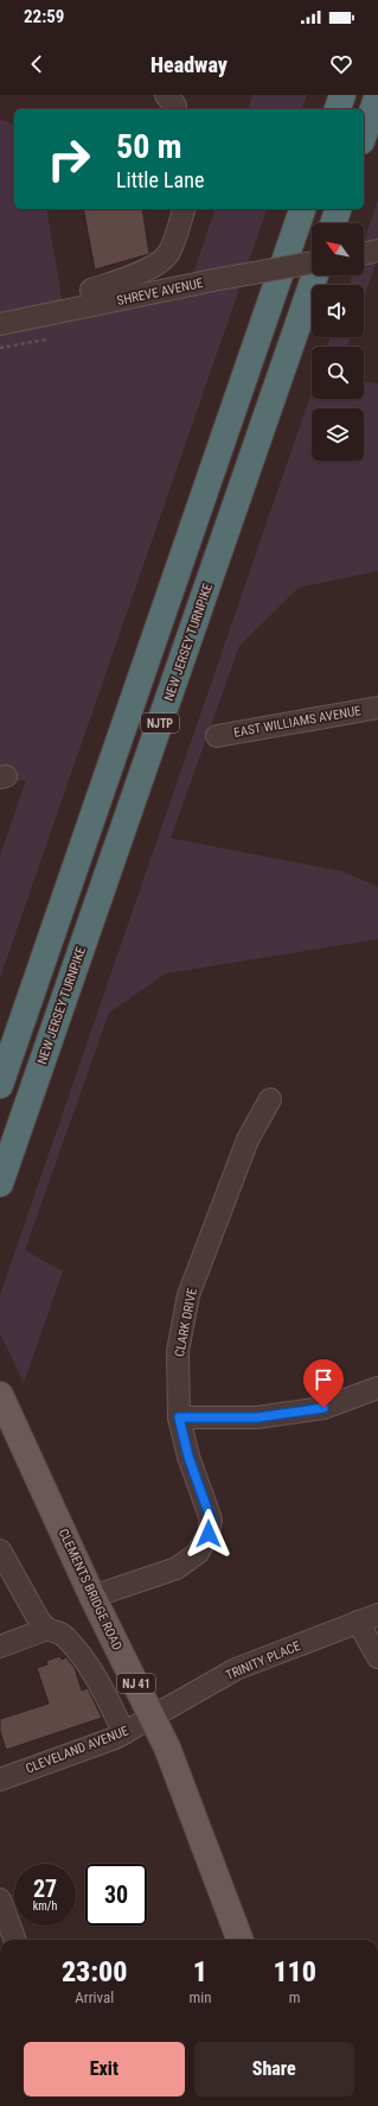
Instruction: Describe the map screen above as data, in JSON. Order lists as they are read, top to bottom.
{
  "streets": {
    "highway": ["NEW JERSEY TURNPIKE", "NJTP"],
    "main road": ["CLEMENTS BRIDGE ROAD", "NJ 41"],
    "street": [
      "SHREVE AVENUE",
      "EAST WILLIAMS AVENUE",
      "CLARK DRIVE",
      "TRINITY PLACE",
      "CLEVELAND AVENUE"
    ]
  },
  "crossings": [
    ["CLARK DRIVE", "CLEMENTS BRIDGE ROAD"],
    ["CLEMENTS BRIDGE ROAD", "TRINITY PLACE"],
    ["CLEMENTS BRIDGE ROAD", "CLEVELAND AVENUE"],
    ["TRINITY PLACE", "CLEVELAND AVENUE"]
  ],
  "north": "top left",
  "page": {
    "status": "22:59",
    "header": "Headway",
    "turn": ["50 m", "Little Lane"],
    "speed": "27 km/h",
    "limit": "30",
    "eta": [
      "23:00",
      "Arrival",
      "1",
      "min",
      "110",
      "m"
    ],
    "buttons": ["Exit", "Share"]
  }
}
